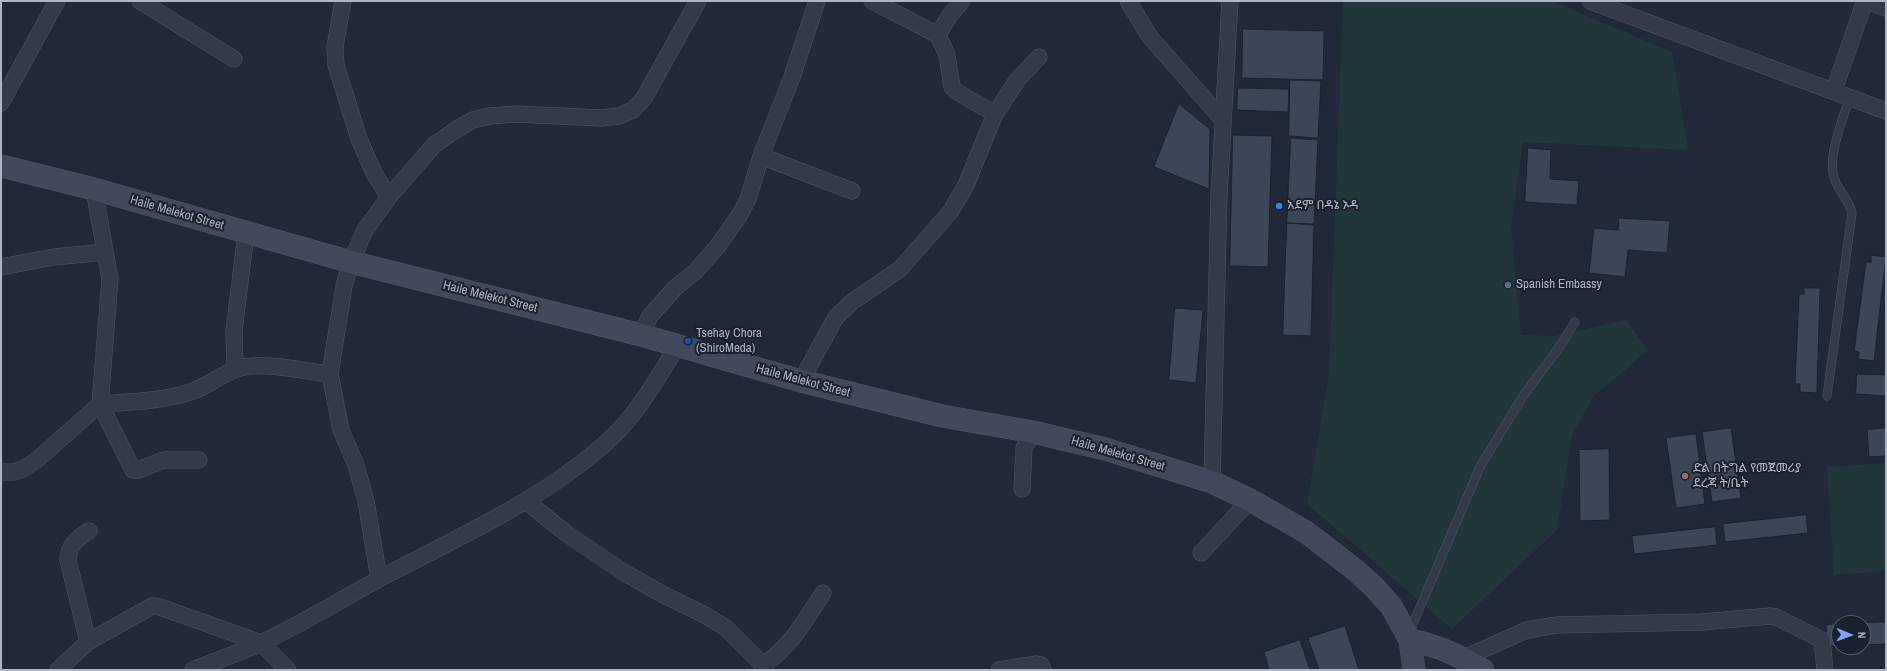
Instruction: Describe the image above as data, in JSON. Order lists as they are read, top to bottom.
{
  "streets": {
    "main road": ["Haile Melekot Street"]
  },
  "places": [
    "አደም በዳኔ ኦዳ",
    "Spanish Embassy",
    "Tsehay Chora (ShiroMeda)",
    "ድል በትግል የመጀመሪያ ደረጃ ት/ቤት"
  ],
  "north": "right"
}
